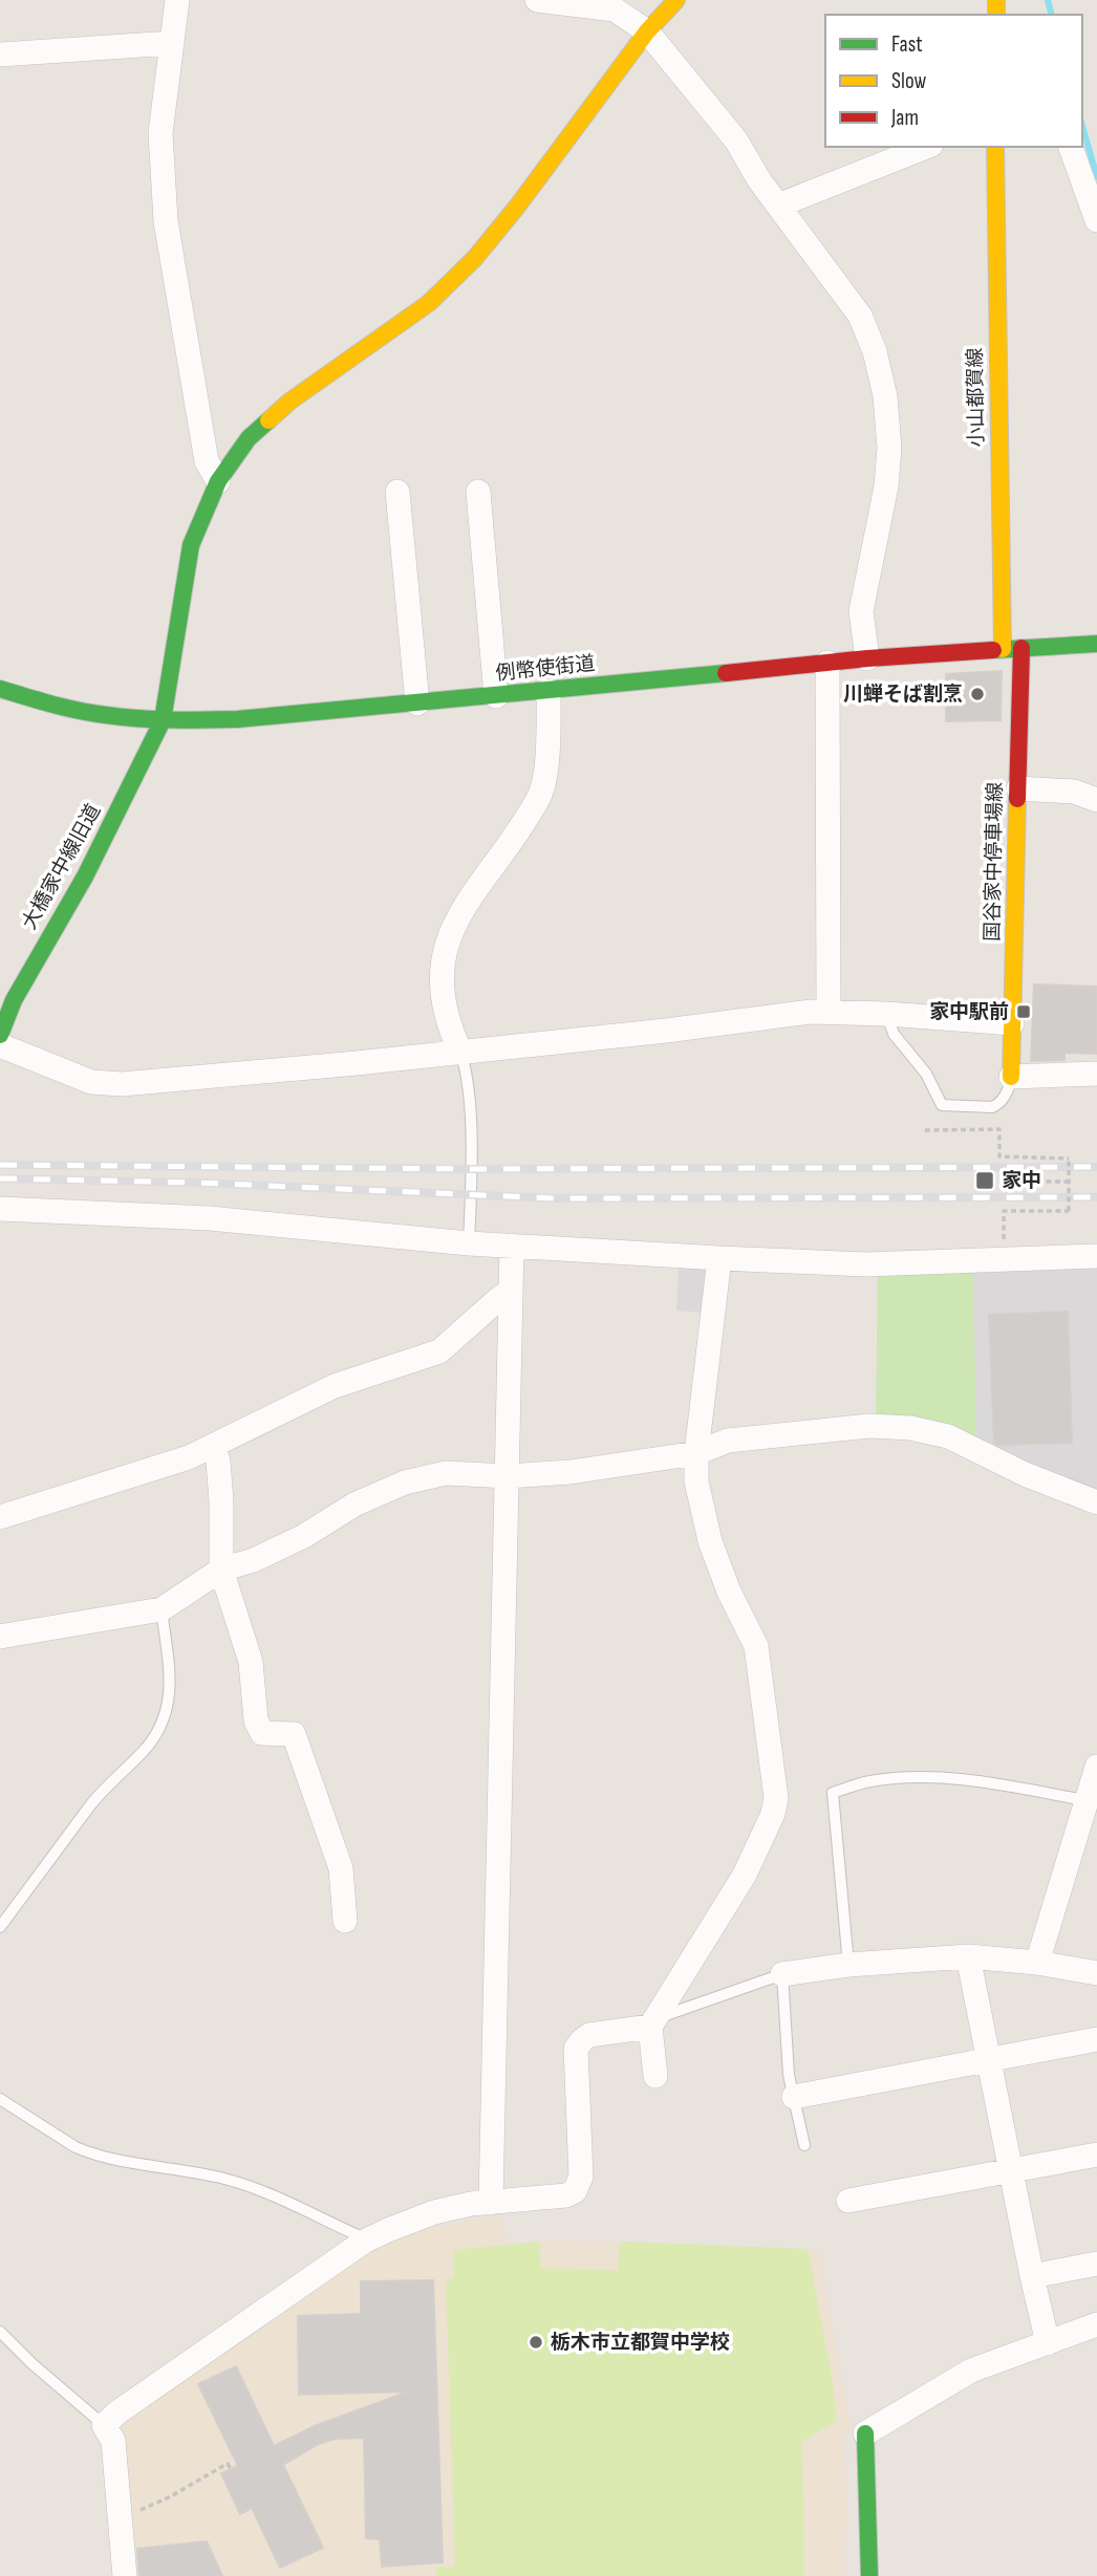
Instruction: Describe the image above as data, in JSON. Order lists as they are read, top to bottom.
{
  "streets": {
    "main road": [
      "小山都賀線",
      "例幣使街道",
      "国谷家中停車場線",
      "大橋家中線旧道"
    ]
  },
  "crossings": [
    ["小山都賀線", "例幣使街道"],
    ["例幣使街道", "国谷家中停車場線"],
    ["例幣使街道", "大橋家中線旧道"]
  ],
  "places": {
    "other": ["川蝉そば割烹", "栃木市立都賀中学校"],
    "transit": ["家中駅前", "家中"]
  },
  "legend": ["Fast", "Slow", "Jam"]
}
